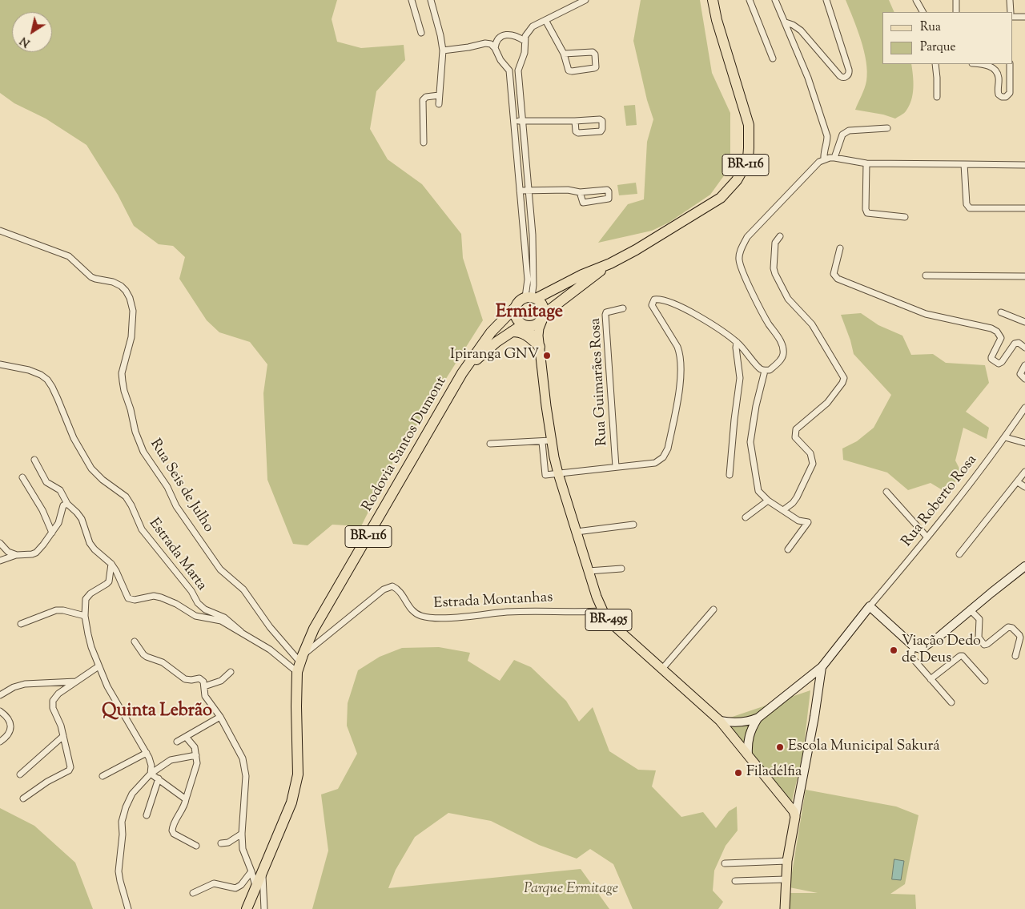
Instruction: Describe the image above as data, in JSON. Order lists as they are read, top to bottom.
{
  "streets": {
    "highway": ["BR-116", "Rodovia Santos Dumont"],
    "main road": ["BR-495"],
    "street": [
      "Rua Guimarães Rosa",
      "Rua Seis de Julho",
      "Rua Roberto Rosa",
      "Estrada Marta",
      "Estrada Montanhas"
    ]
  },
  "crossings": [
    ["BR-116", "Rodovia Santos Dumont"],
    ["BR-116", "BR-495"],
    ["Rodovia Santos Dumont", "Rua Seis de Julho"],
    ["Rodovia Santos Dumont", "Estrada Montanhas"],
    ["Rua Seis de Julho", "Estrada Montanhas"],
    ["Estrada Montanhas", "BR-495"]
  ],
  "districts": ["Ermitage", "Quinta Lebrão"],
  "parks": ["Parque Ermitage"],
  "places": [
    "Ipiranga GNV",
    "Viação Dedo de Deus",
    "Escola Municipal Sakurá",
    "Filadélfia"
  ],
  "legend": ["Rua", "Parque"],
  "north": "bottom left"
}
